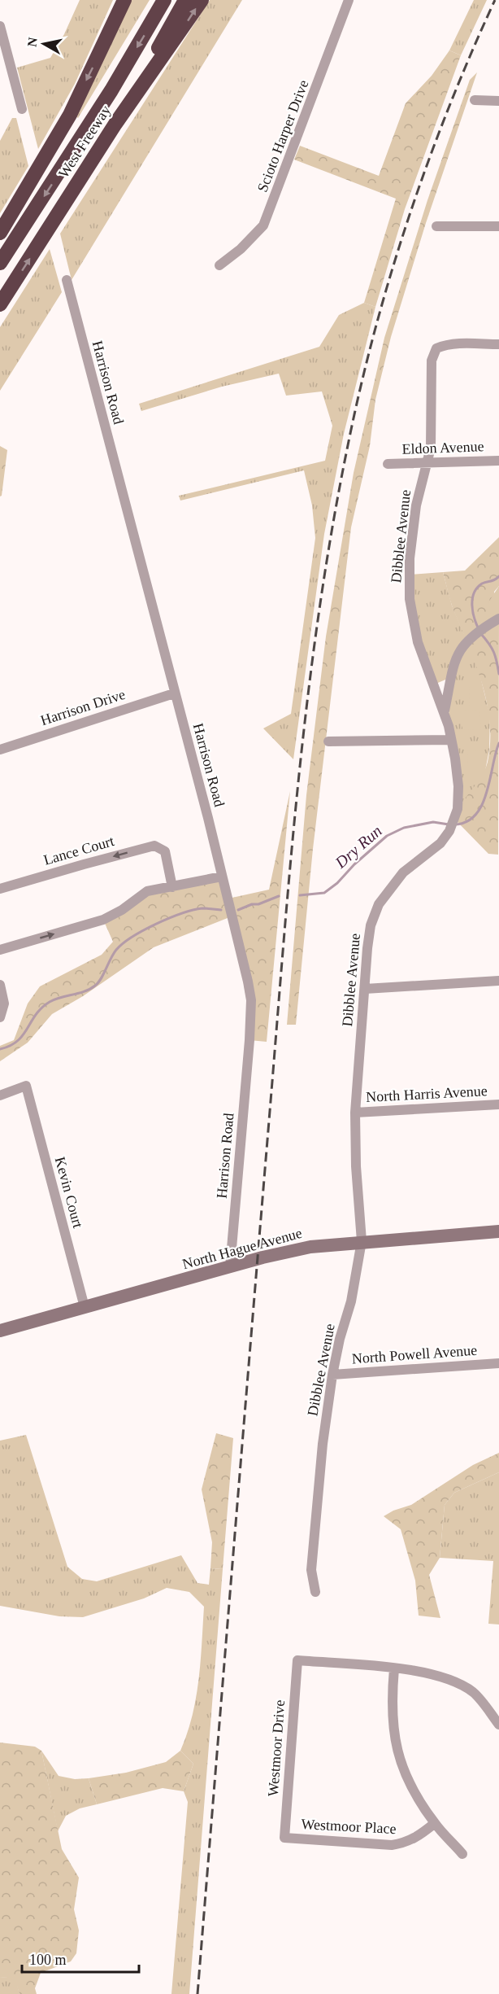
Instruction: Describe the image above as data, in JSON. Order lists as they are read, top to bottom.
{
  "streets": {
    "highway": ["West Freeway"],
    "main road": ["North Hague Avenue"],
    "street": [
      "Scioto Harper Drive",
      "Harrison Road",
      "Eldon Avenue",
      "Dibblee Avenue",
      "Harrison Drive",
      "Lance Court",
      "North Harris Avenue",
      "Kevin Court",
      "North Powell Avenue",
      "Westmoor Drive",
      "Westmoor Place"
    ]
  },
  "crossings": [
    ["Harrison Road", "Harrison Drive"],
    ["Harrison Road", "North Hague Avenue"],
    ["Eldon Avenue", "Dibblee Avenue"],
    ["Dibblee Avenue", "North Harris Avenue"],
    ["Dibblee Avenue", "North Hague Avenue"],
    ["Dibblee Avenue", "North Powell Avenue"],
    ["Kevin Court", "North Hague Avenue"],
    ["Westmoor Drive", "Westmoor Place"]
  ],
  "water": ["Dry Run"],
  "scale_bar": "100 m",
  "north": "left"
}
